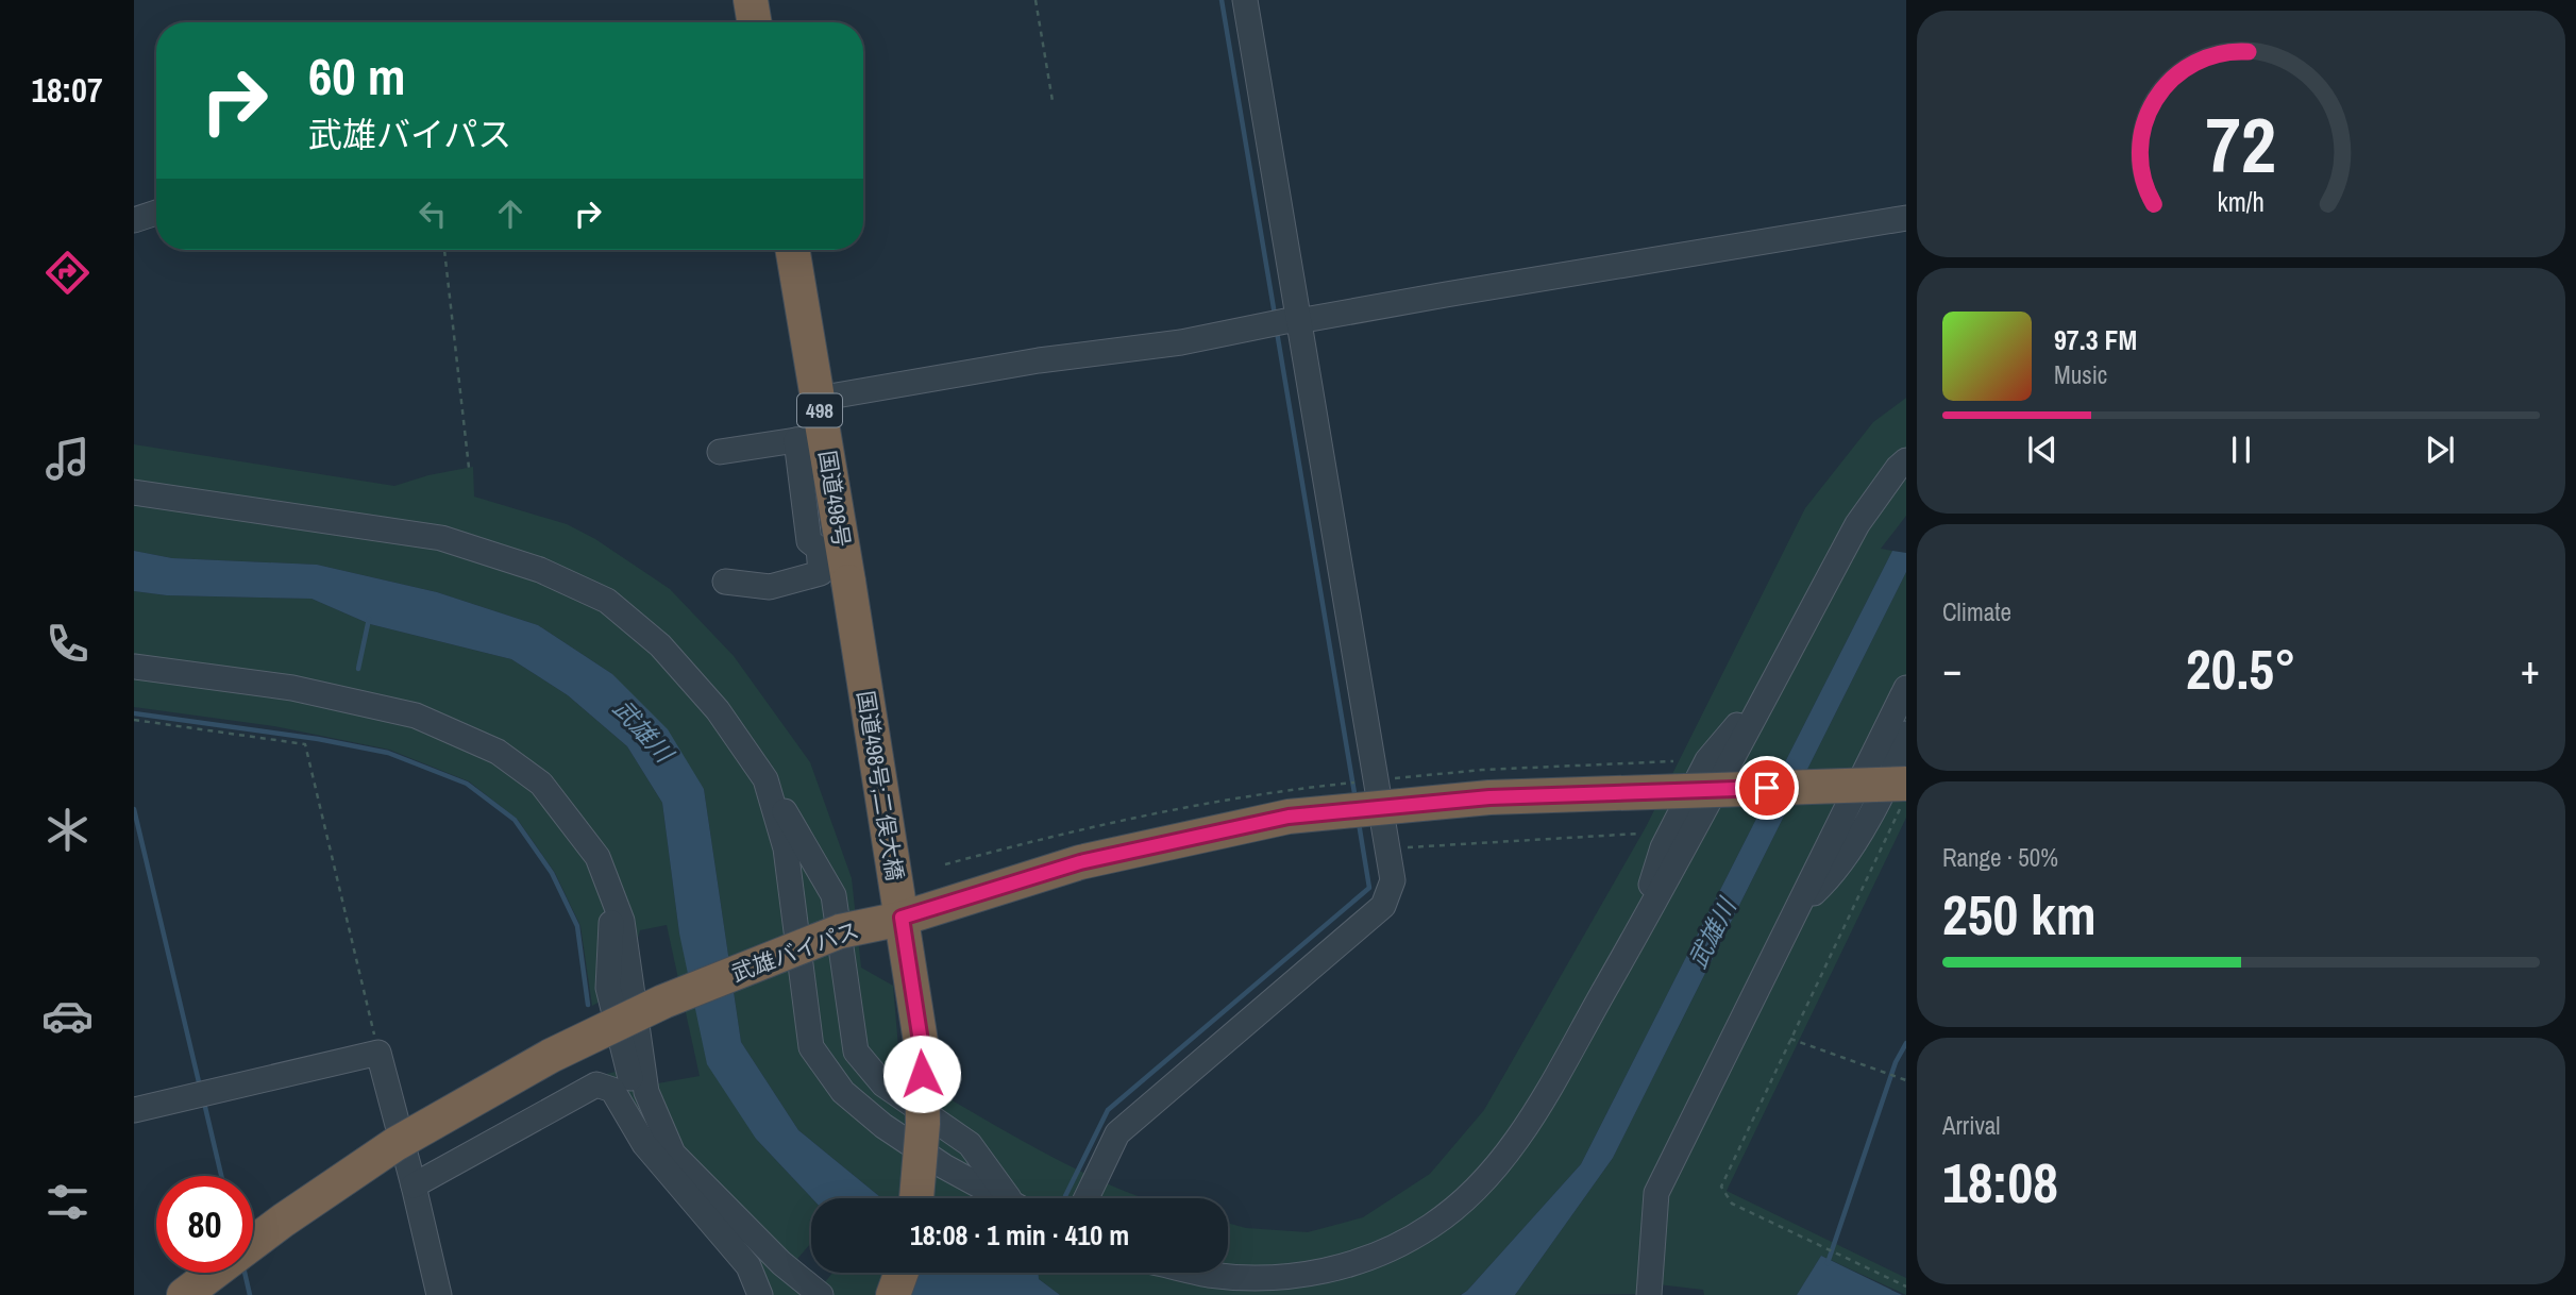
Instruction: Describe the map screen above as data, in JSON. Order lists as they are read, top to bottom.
{
  "streets": {
    "highway": [
      "498",
      "国道498号",
      "国道498号;二俣大橋",
      "武雄バイパス"
    ]
  },
  "crossings": [
    ["国道498号", "国道498号;二俣大橋"],
    ["国道498号;二俣大橋", "武雄バイパス"]
  ],
  "water": ["武雄川"],
  "page": {
    "tabs": "18:07",
    "turn": ["60 m", "武雄バイパス"],
    "song": ["97.3 FM", "Music"],
    "tile": [
      "Climate",
      ["Range · 50%", "250 km"],
      ["Arrival", "18:08"]
    ],
    "heat": ["−", "20.5°", "+"],
    "limit": "80",
    "trip": "18:08 · 1 min · 410 m",
    "gauge": ["72", "km/h"]
  }
}
